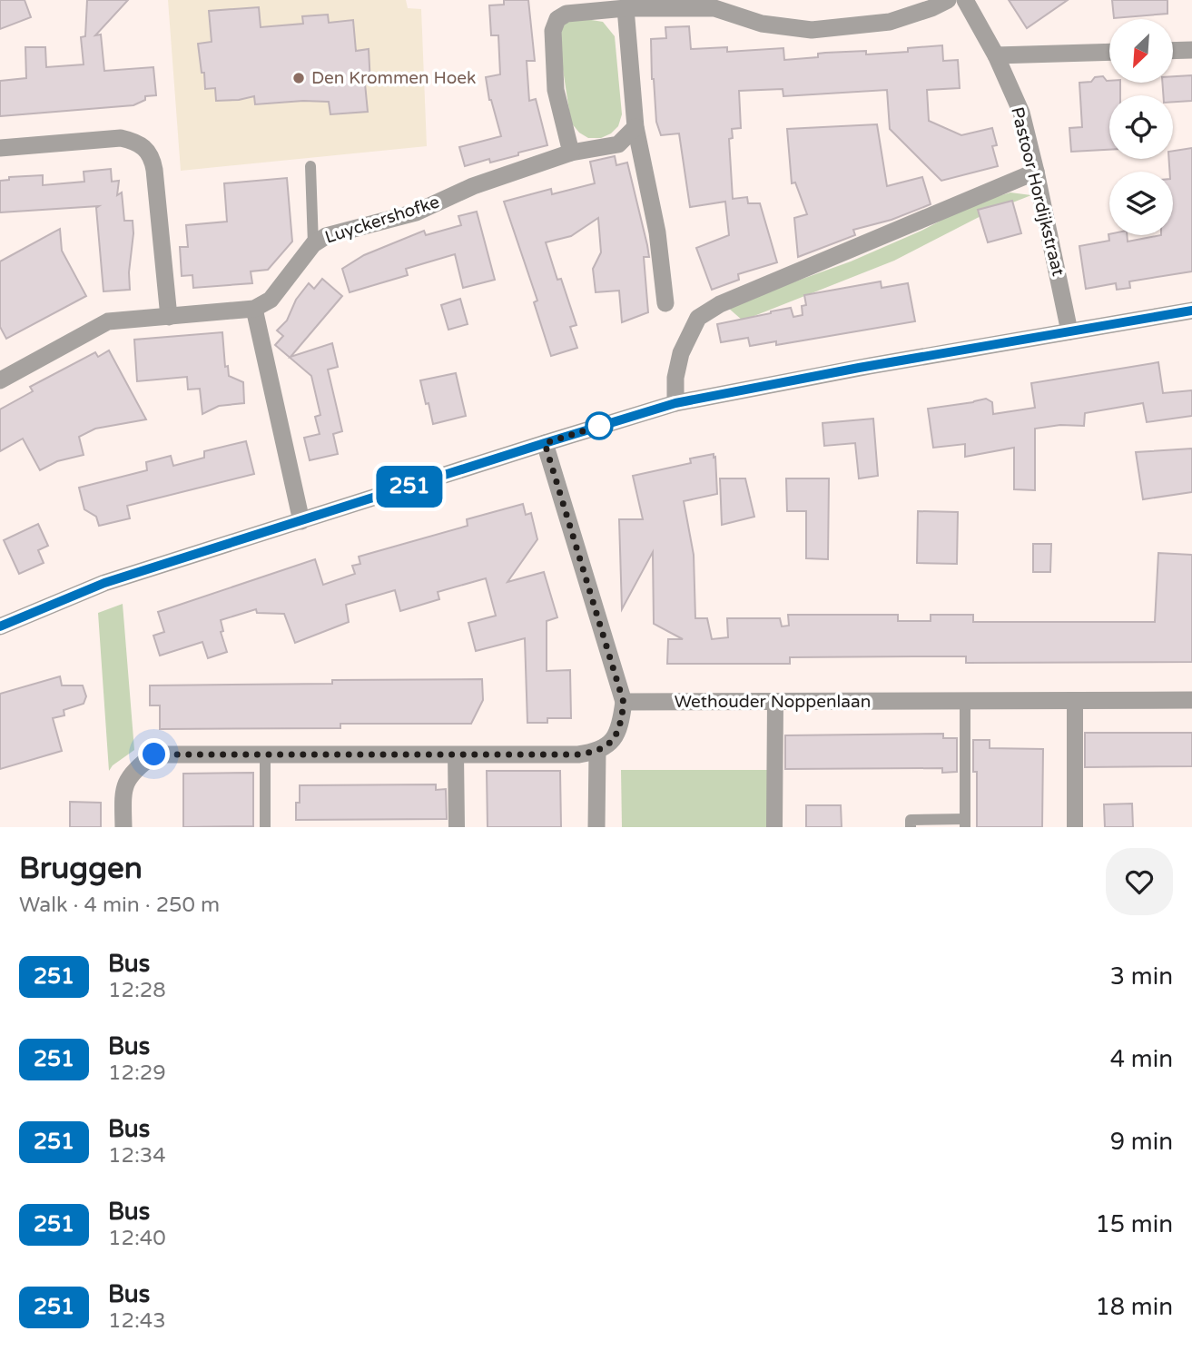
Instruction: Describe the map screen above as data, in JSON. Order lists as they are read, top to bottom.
{
  "streets": {
    "street": ["Pastoor Hordijkstraat", "Luyckershofke", "Wethouder Noppenlaan"]
  },
  "places": ["Den Krommen Hoek"],
  "lines": ["bus line 251"],
  "north": "bottom left",
  "page": {
    "on_map": "251",
    "heading": ["Bruggen", "Walk · 4 min · 250 m"],
    "list": [
      {
        "mark": "251",
        "name": "Bus",
        "note": "12:28",
        "value": "3 min"
      },
      {
        "mark": "251",
        "name": "Bus",
        "note": "12:29",
        "value": "4 min"
      },
      {
        "mark": "251",
        "name": "Bus",
        "note": "12:34",
        "value": "9 min"
      },
      {
        "mark": "251",
        "name": "Bus",
        "note": "12:40",
        "value": "15 min"
      },
      {
        "mark": "251",
        "name": "Bus",
        "note": "12:43",
        "value": "18 min"
      }
    ]
  }
}
